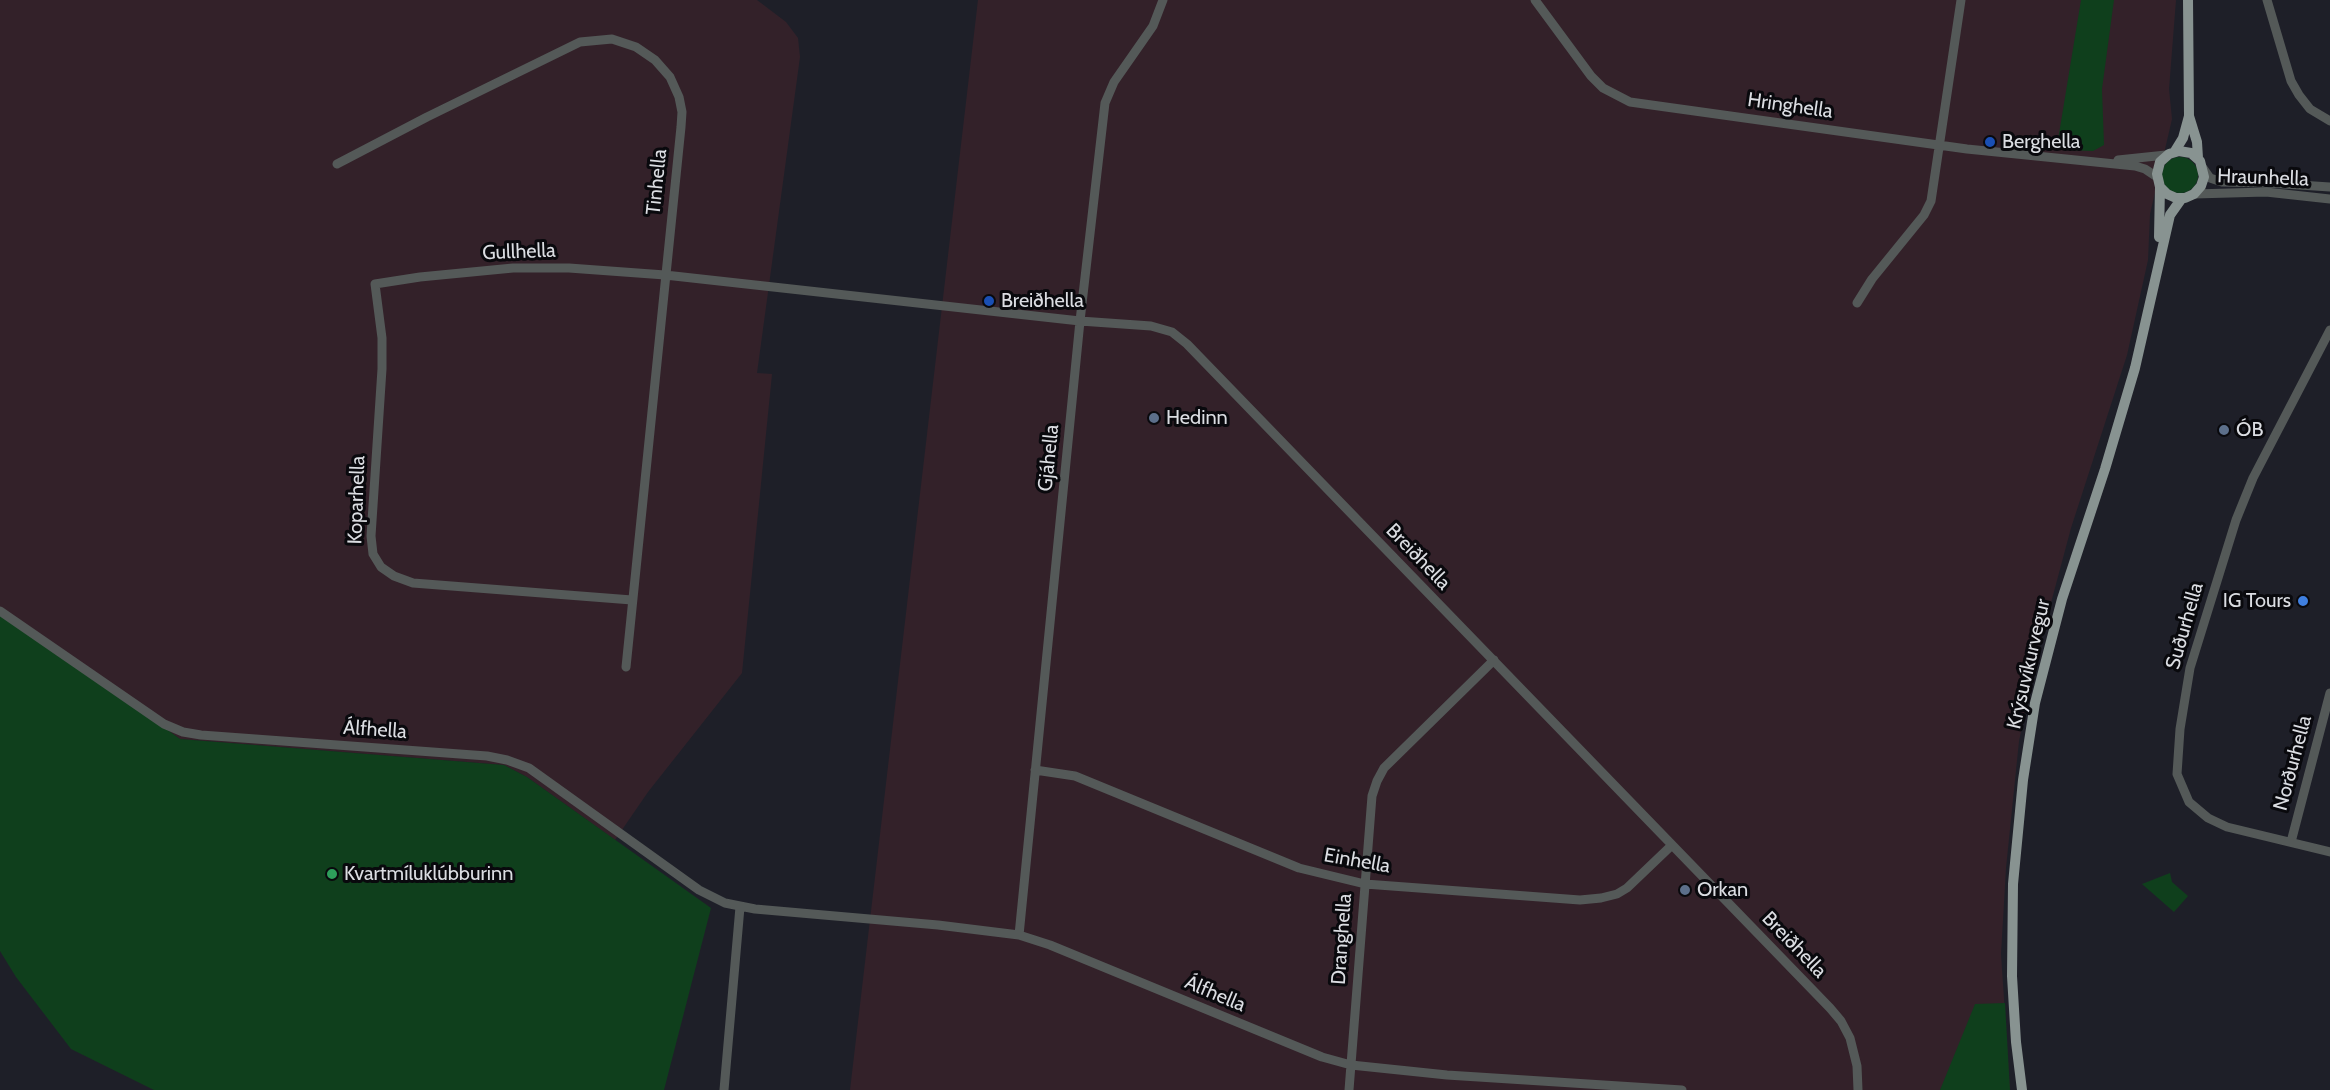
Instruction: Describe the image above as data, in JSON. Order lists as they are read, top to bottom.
{
  "streets": {
    "main road": ["Krýsuvíkurvegur"],
    "street": [
      "Hringhella",
      "Hraunhella",
      "Tinhella",
      "Gullhella",
      "Gjáhella",
      "Koparhella",
      "Breiðhella",
      "Suðurhella",
      "Álfhella",
      "Norðurhella",
      "Einhella",
      "Dranghella"
    ]
  },
  "crossings": [
    ["Hraunhella", "Krýsuvíkurvegur"],
    ["Tinhella", "Gullhella"],
    ["Tinhella", "Koparhella"],
    ["Tinhella", "Breiðhella"],
    ["Gullhella", "Koparhella"],
    ["Gullhella", "Breiðhella"],
    ["Gjáhella", "Breiðhella"],
    ["Gjáhella", "Álfhella"],
    ["Gjáhella", "Einhella"],
    ["Breiðhella", "Einhella"],
    ["Breiðhella", "Dranghella"],
    ["Suðurhella", "Norðurhella"],
    ["Álfhella", "Dranghella"],
    ["Einhella", "Dranghella"]
  ],
  "places": [
    "Berghella",
    "Breiðhella",
    "Hedinn",
    "ÓB",
    "IG Tours",
    "Kvartmíluklúbburinn",
    "Orkan"
  ]
}
